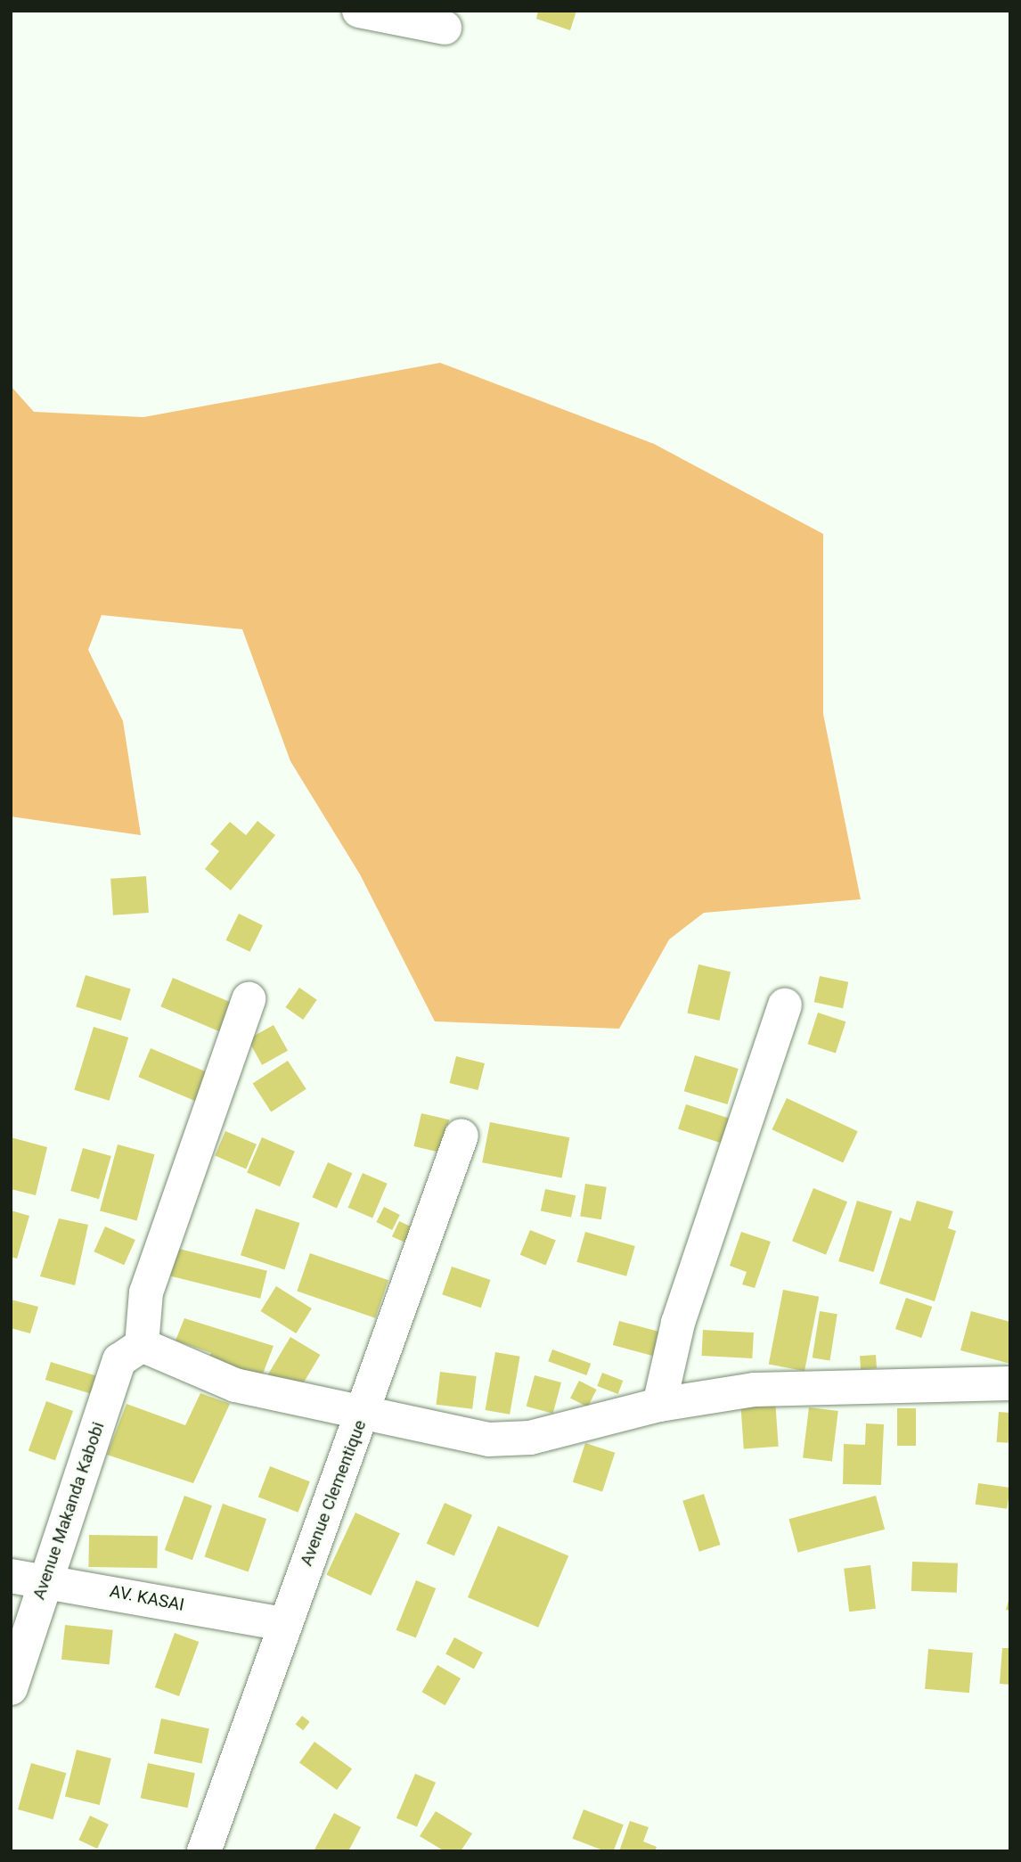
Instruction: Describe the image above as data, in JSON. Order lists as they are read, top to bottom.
{
  "streets": {
    "street": ["Avenue Clementique", "Avenue Makanda Kabobi", "AV. KASAI"]
  },
  "crossings": [
    ["Avenue Clementique", "AV. KASAI"],
    ["Avenue Makanda Kabobi", "AV. KASAI"]
  ]
}
